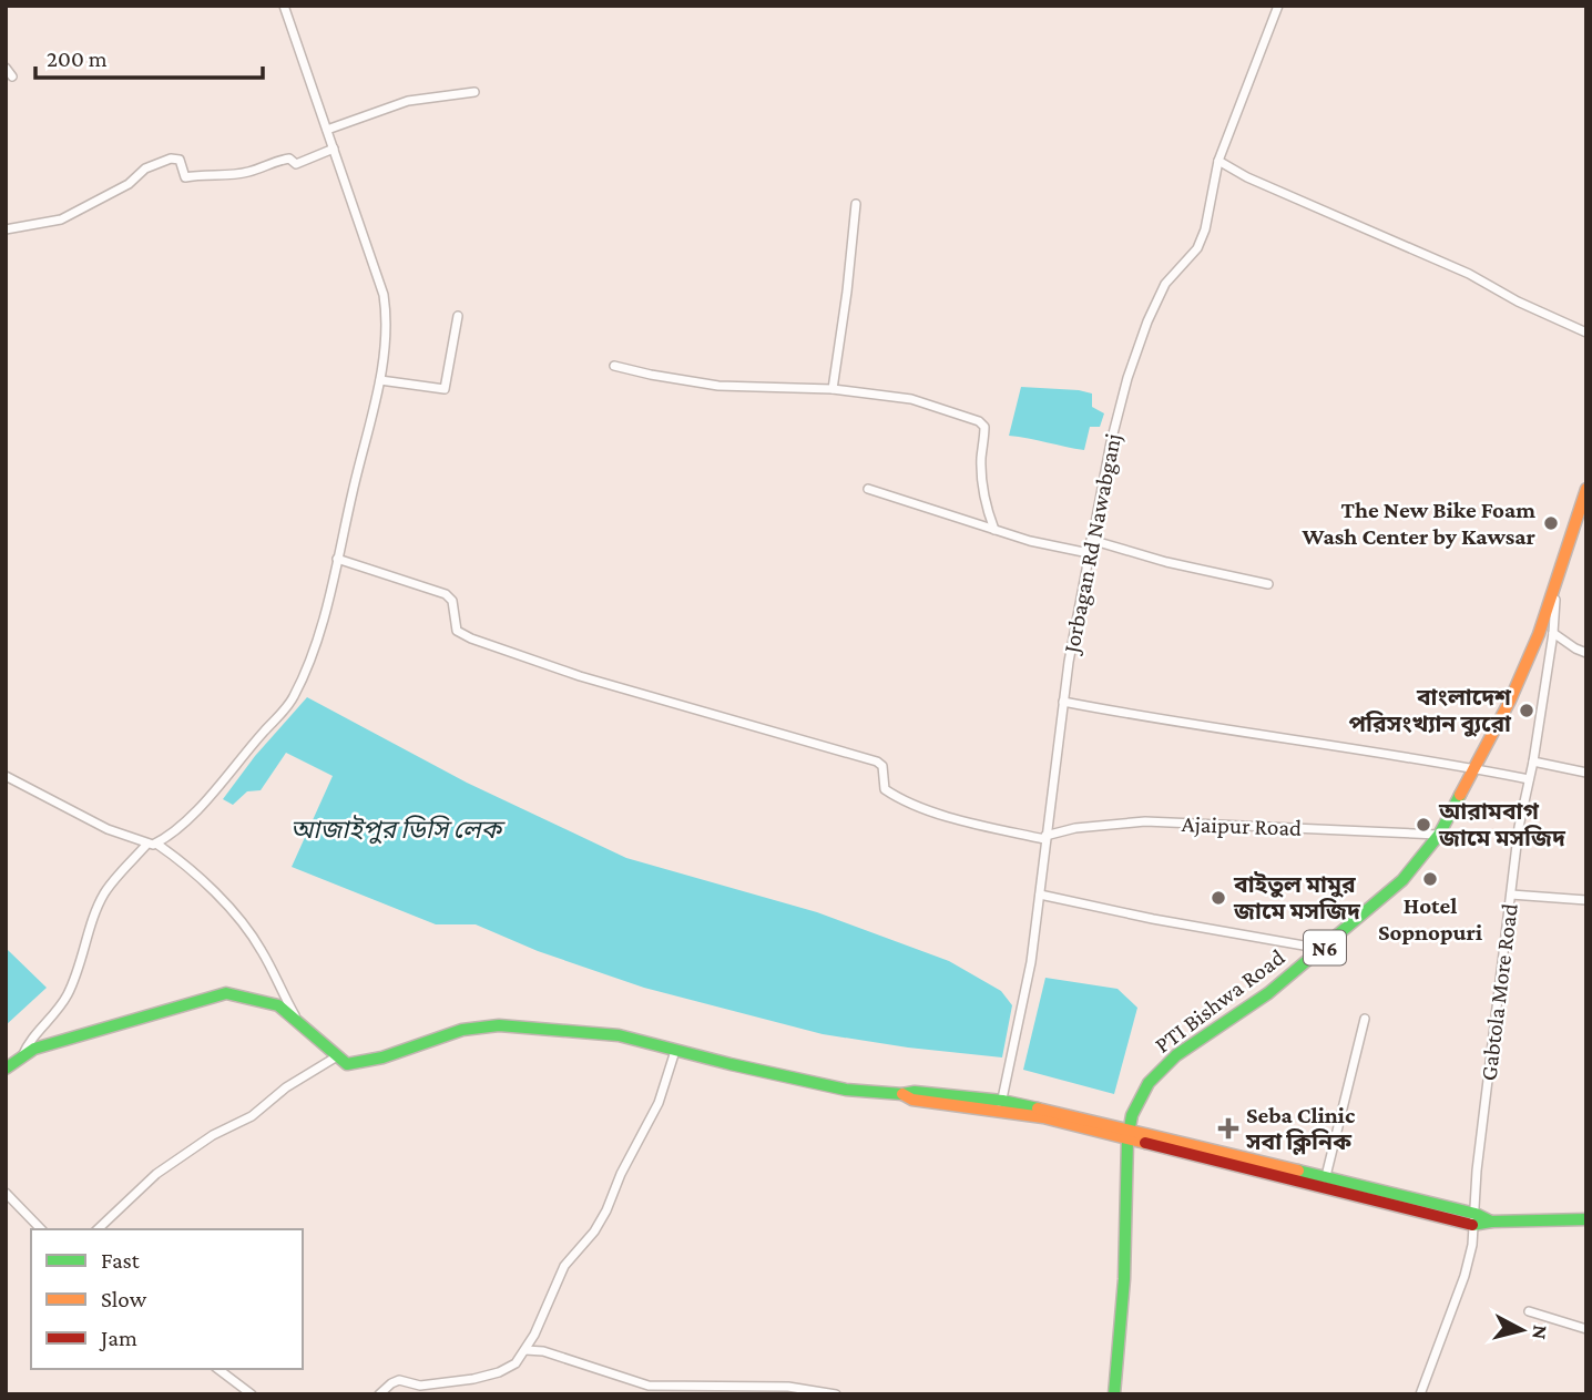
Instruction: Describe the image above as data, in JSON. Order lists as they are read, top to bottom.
{
  "streets": {
    "main road": ["N6", "PTI Bishwa Road"],
    "street": ["Jorbagan Rd Nawabganj", "Ajaipur Road", "Gabtola More Road"]
  },
  "crossings": [
    ["Jorbagan Rd Nawabganj", "Ajaipur Road"],
    ["Ajaipur Road", "PTI Bishwa Road"],
    ["Gabtola More Road", "PTI Bishwa Road"]
  ],
  "water": ["আজাইপুর ডিসি লেক"],
  "places": {
    "other": [
      "The New Bike Foam Wash Center by Kawsar",
      "বাংলাদেশ পরিসংখ্যান ব্যুরো",
      "আরামবাগ জামে মসজিদ",
      "Hotel Sopnopuri",
      "বাইতুল মামুর জামে মসজিদ"
    ],
    "health": ["Seba Clinic সবা ক্লিনিক"]
  },
  "legend": ["Fast", "Slow", "Jam"],
  "scale_bar": "200 m",
  "north": "right"
}
